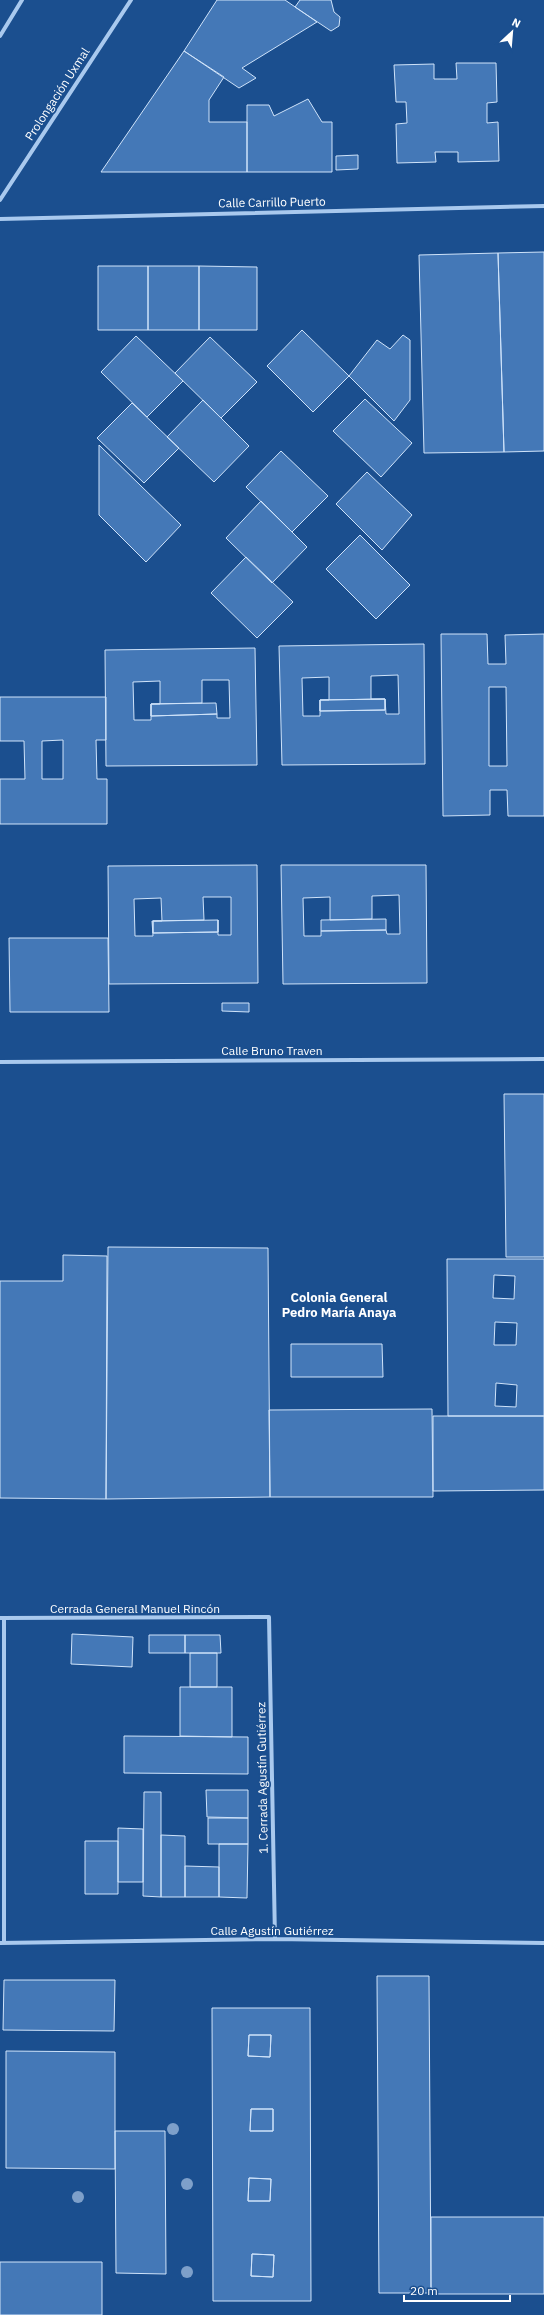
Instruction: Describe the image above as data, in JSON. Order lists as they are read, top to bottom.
{
  "streets": {
    "street": [
      "Prolongación Uxmal",
      "Calle Carrillo Puerto",
      "Calle Bruno Traven",
      "Cerrada General Manuel Rincón",
      "1. Cerrada Agustín Gutiérrez",
      "Calle Agustín Gutiérrez"
    ]
  },
  "crossings": [
    ["Cerrada General Manuel Rincón", "1. Cerrada Agustín Gutiérrez"],
    ["1. Cerrada Agustín Gutiérrez", "Calle Agustín Gutiérrez"]
  ],
  "districts": ["Colonia General Pedro María Anaya"],
  "scale_bar": "20 m",
  "north": "top right"
}
